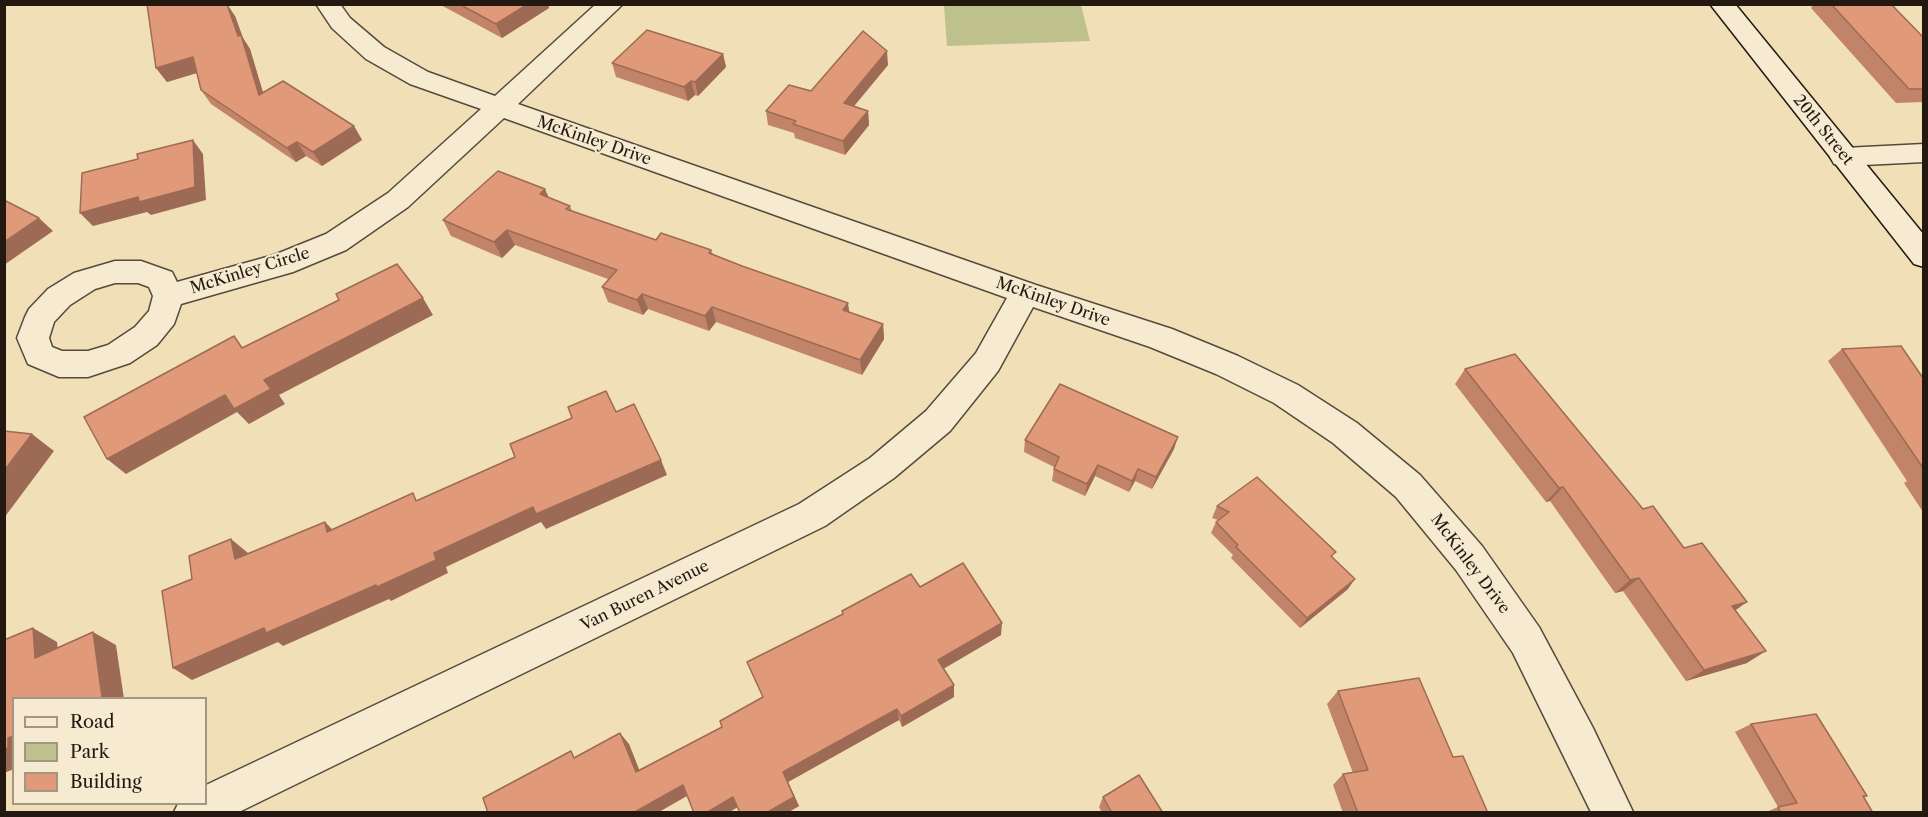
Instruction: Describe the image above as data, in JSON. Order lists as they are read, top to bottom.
{
  "streets": {
    "street": [
      "20th Street",
      "McKinley Drive",
      "McKinley Circle",
      "Van Buren Avenue"
    ]
  },
  "crossings": [
    ["McKinley Drive", "McKinley Circle"],
    ["McKinley Drive", "Van Buren Avenue"]
  ],
  "legend": ["Road", "Park", "Building"]
}
